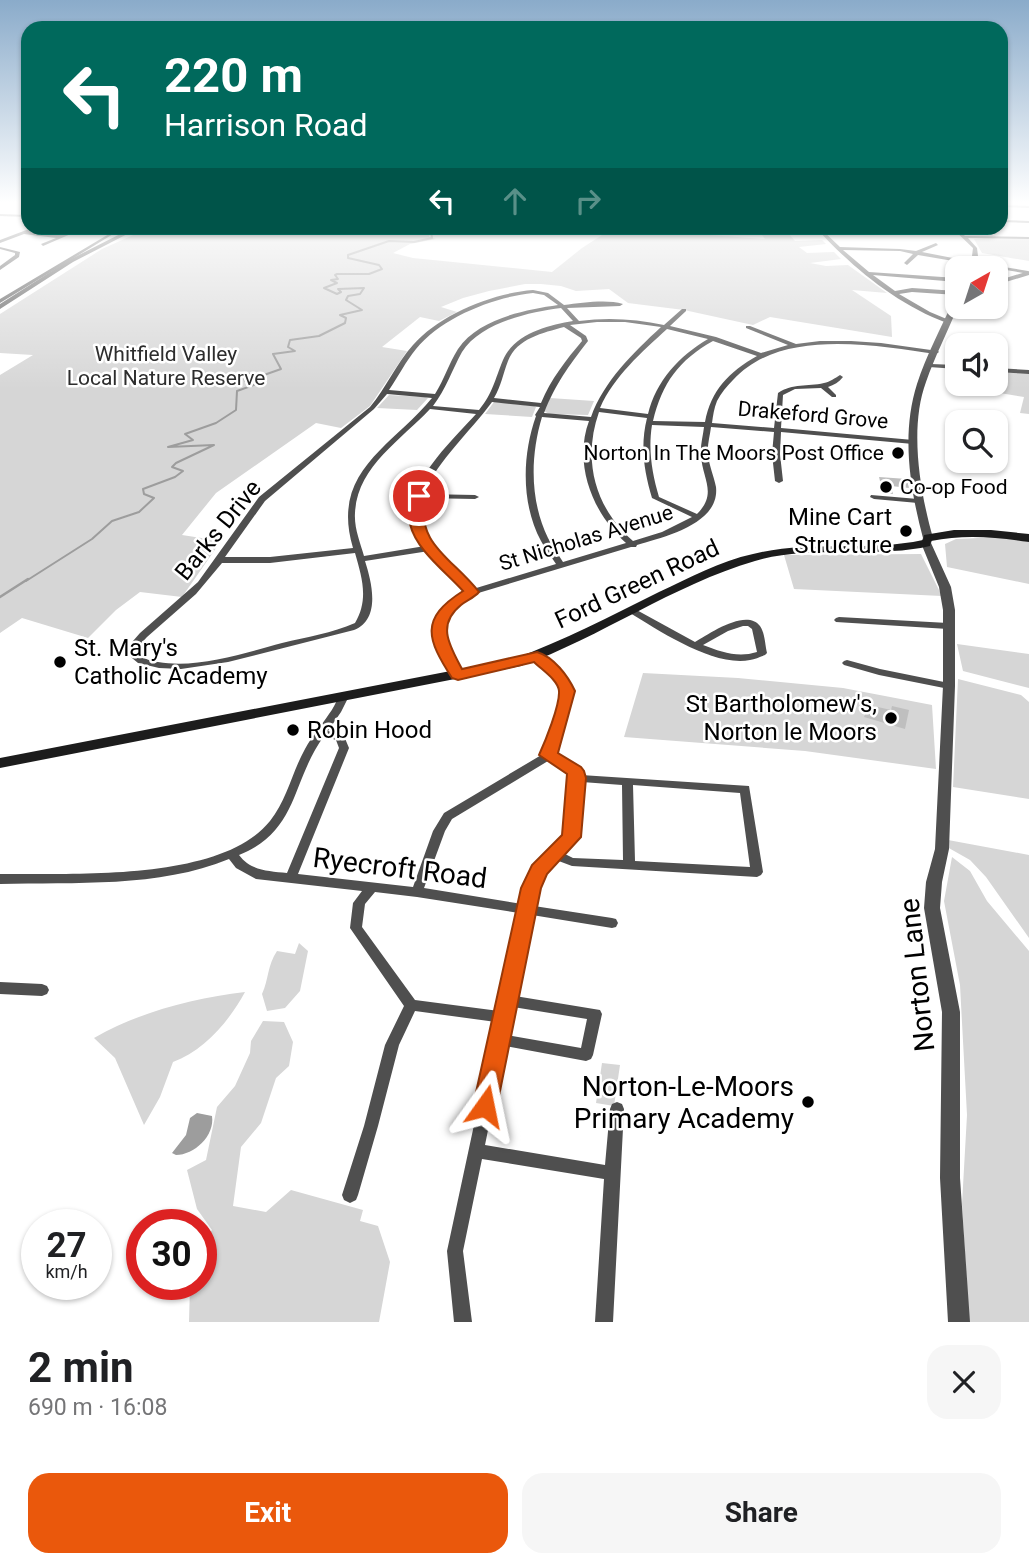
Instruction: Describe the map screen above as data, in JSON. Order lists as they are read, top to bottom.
{
  "streets": {
    "main road": ["Ford Green Road"],
    "street": [
      "Drakeford Grove",
      "Barks Drive",
      "St Nicholas Avenue",
      "Ryecroft Road",
      "Norton Lane"
    ]
  },
  "crossings": [
    ["Drakeford Grove", "St Nicholas Avenue"],
    ["Drakeford Grove", "Norton Lane"],
    ["St Nicholas Avenue", "Ford Green Road"],
    ["St Nicholas Avenue", "Norton Lane"],
    ["Ford Green Road", "Norton Lane"]
  ],
  "parks": ["Whitfield Valley Local Nature Reserve"],
  "places": [
    "Norton In The Moors Post Office",
    "Co-op Food",
    "Mine Cart Structure",
    "St. Mary's Catholic Academy",
    "St Bartholomew's, Norton le Moors",
    "Robin Hood",
    "Norton-Le-Moors Primary Academy"
  ],
  "north": "top right",
  "page": {
    "turn": ["220 m", "Harrison Road"],
    "speed": "27 km/h",
    "limit": "30",
    "heading": ["2 min", "690 m · 16:08"],
    "buttons": ["Exit", "Share"]
  }
}
